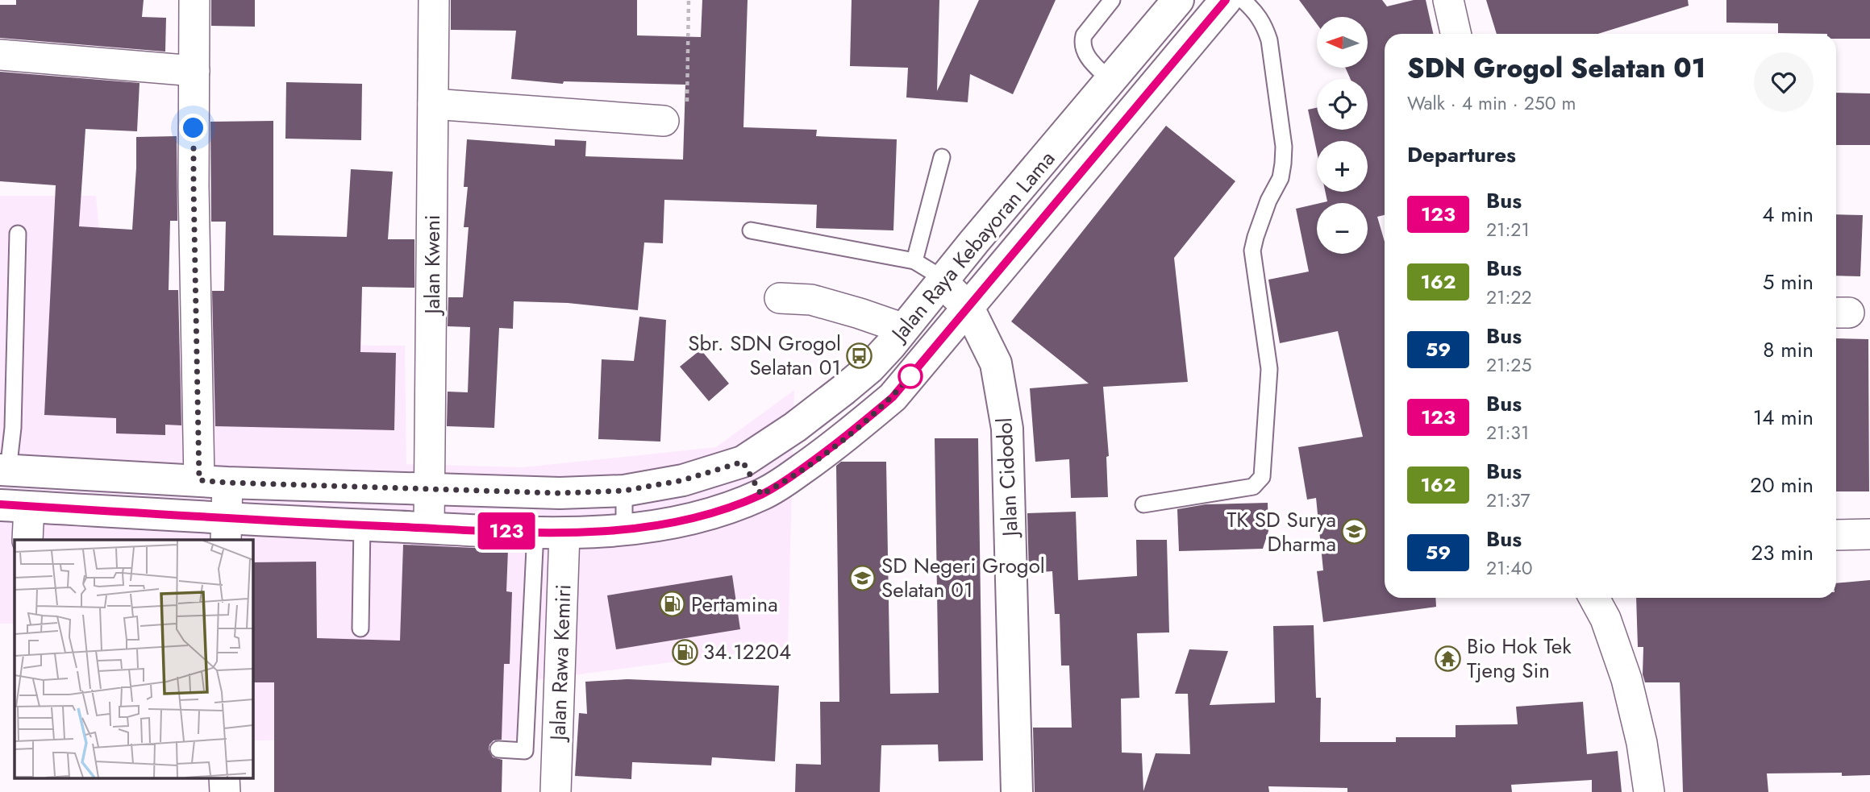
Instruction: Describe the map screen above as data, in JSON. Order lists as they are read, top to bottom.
{
  "streets": {
    "main road": ["Jalan Raya Kebayoran Lama", "Jalan Cidodol"],
    "street": ["Jalan Kweni", "Jalan Rawa Kemiri"]
  },
  "crossings": [
    ["Jalan Raya Kebayoran Lama", "Jalan Kweni"],
    ["Jalan Raya Kebayoran Lama", "Jalan Cidodol"],
    ["Jalan Raya Kebayoran Lama", "Jalan Rawa Kemiri"]
  ],
  "places": {
    "bus stop": ["Sbr. SDN Grogol Selatan 01"],
    "school or university": ["TK SD Surya Dharma", "SD Negeri Grogol Selatan 01"],
    "fuel station": ["Pertamina", "34.12204"],
    "temple": ["Bio Hok Tek Tjeng Sin"]
  },
  "lines": ["bus line 123"],
  "north": "left",
  "page": {
    "on_map": "123",
    "map_buttons": ["+", "−"],
    "heading": [
      ["SDN Grogol Selatan 01", "Walk · 4 min · 250 m"],
      "Departures"
    ],
    "list": [
      {
        "mark": "123",
        "name": "Bus",
        "note": "21:21",
        "value": "4 min"
      },
      {
        "mark": "162",
        "name": "Bus",
        "note": "21:22",
        "value": "5 min"
      },
      {
        "mark": "59",
        "name": "Bus",
        "note": "21:25",
        "value": "8 min"
      },
      {
        "mark": "123",
        "name": "Bus",
        "note": "21:31",
        "value": "14 min"
      },
      {
        "mark": "162",
        "name": "Bus",
        "note": "21:37",
        "value": "20 min"
      },
      {
        "mark": "59",
        "name": "Bus",
        "note": "21:40",
        "value": "23 min"
      }
    ]
  }
}
